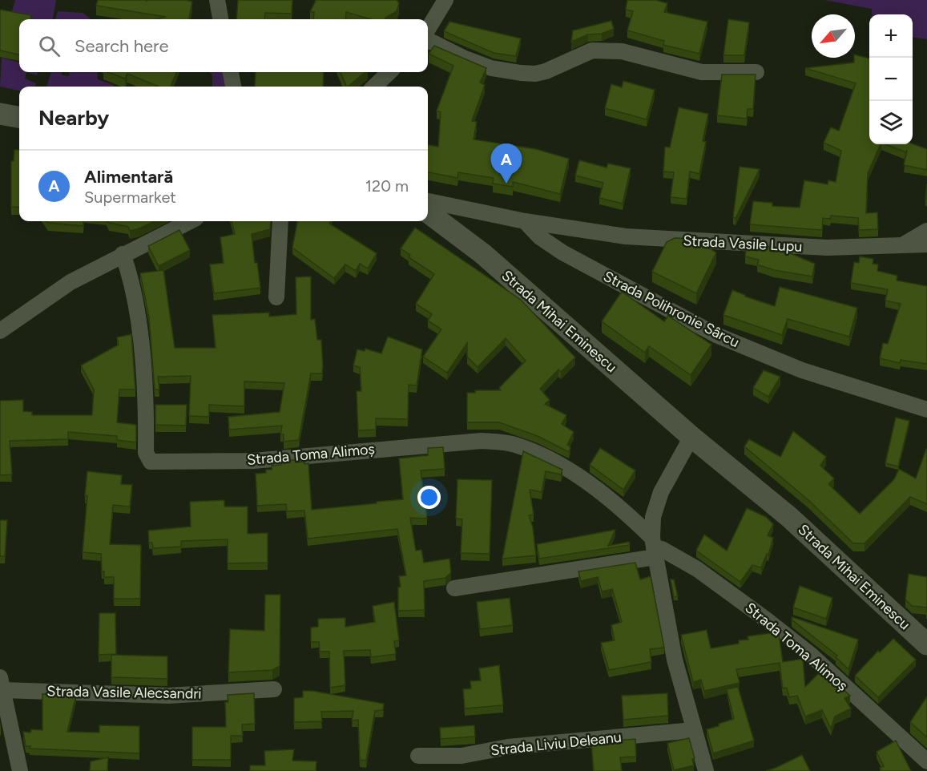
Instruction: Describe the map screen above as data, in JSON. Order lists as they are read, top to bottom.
{
  "streets": {
    "main road": ["Strada Mihai Eminescu"],
    "street": [
      "Strada Vasile Lupu",
      "Strada Polihronie Sârcu",
      "Strada Toma Alimoș",
      "Strada Vasile Alecsandri",
      "Strada Liviu Deleanu"
    ]
  },
  "crossings": [
    ["Strada Vasile Lupu", "Strada Polihronie Sârcu"]
  ],
  "north": "bottom left",
  "page": {
    "map_buttons": ["+", "−"],
    "search": "Search here",
    "heading": "Nearby",
    "pins": "A",
    "list": [
      {
        "mark": "A",
        "name": "Alimentară",
        "note": "Supermarket",
        "value": "120 m"
      }
    ]
  }
}
